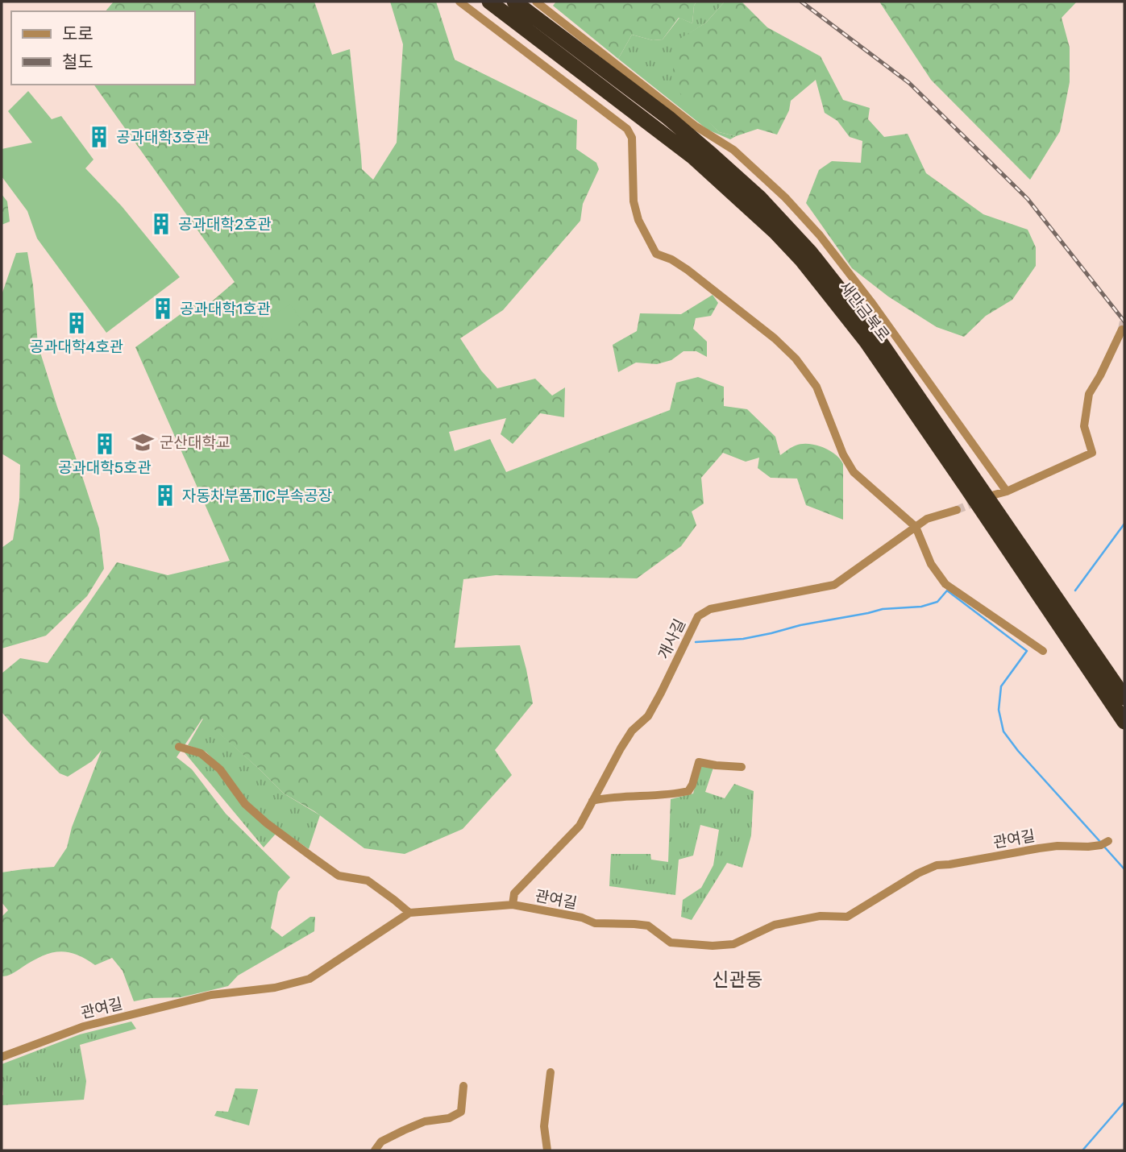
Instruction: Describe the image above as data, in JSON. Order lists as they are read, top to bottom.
{
  "streets": {
    "highway": ["새만금북로"],
    "street": ["개사길", "관여길"]
  },
  "crossings": [
    ["개사길", "관여길"]
  ],
  "districts": ["신관동"],
  "places": {
    "building": [
      "공과대학3호관",
      "공과대학2호관",
      "공과대학1호관",
      "공과대학4호관",
      "공과대학5호관",
      "자동차부품TIC부속공장"
    ],
    "school or university": ["군산대학교"]
  },
  "legend": ["도로", "철도"]
}
